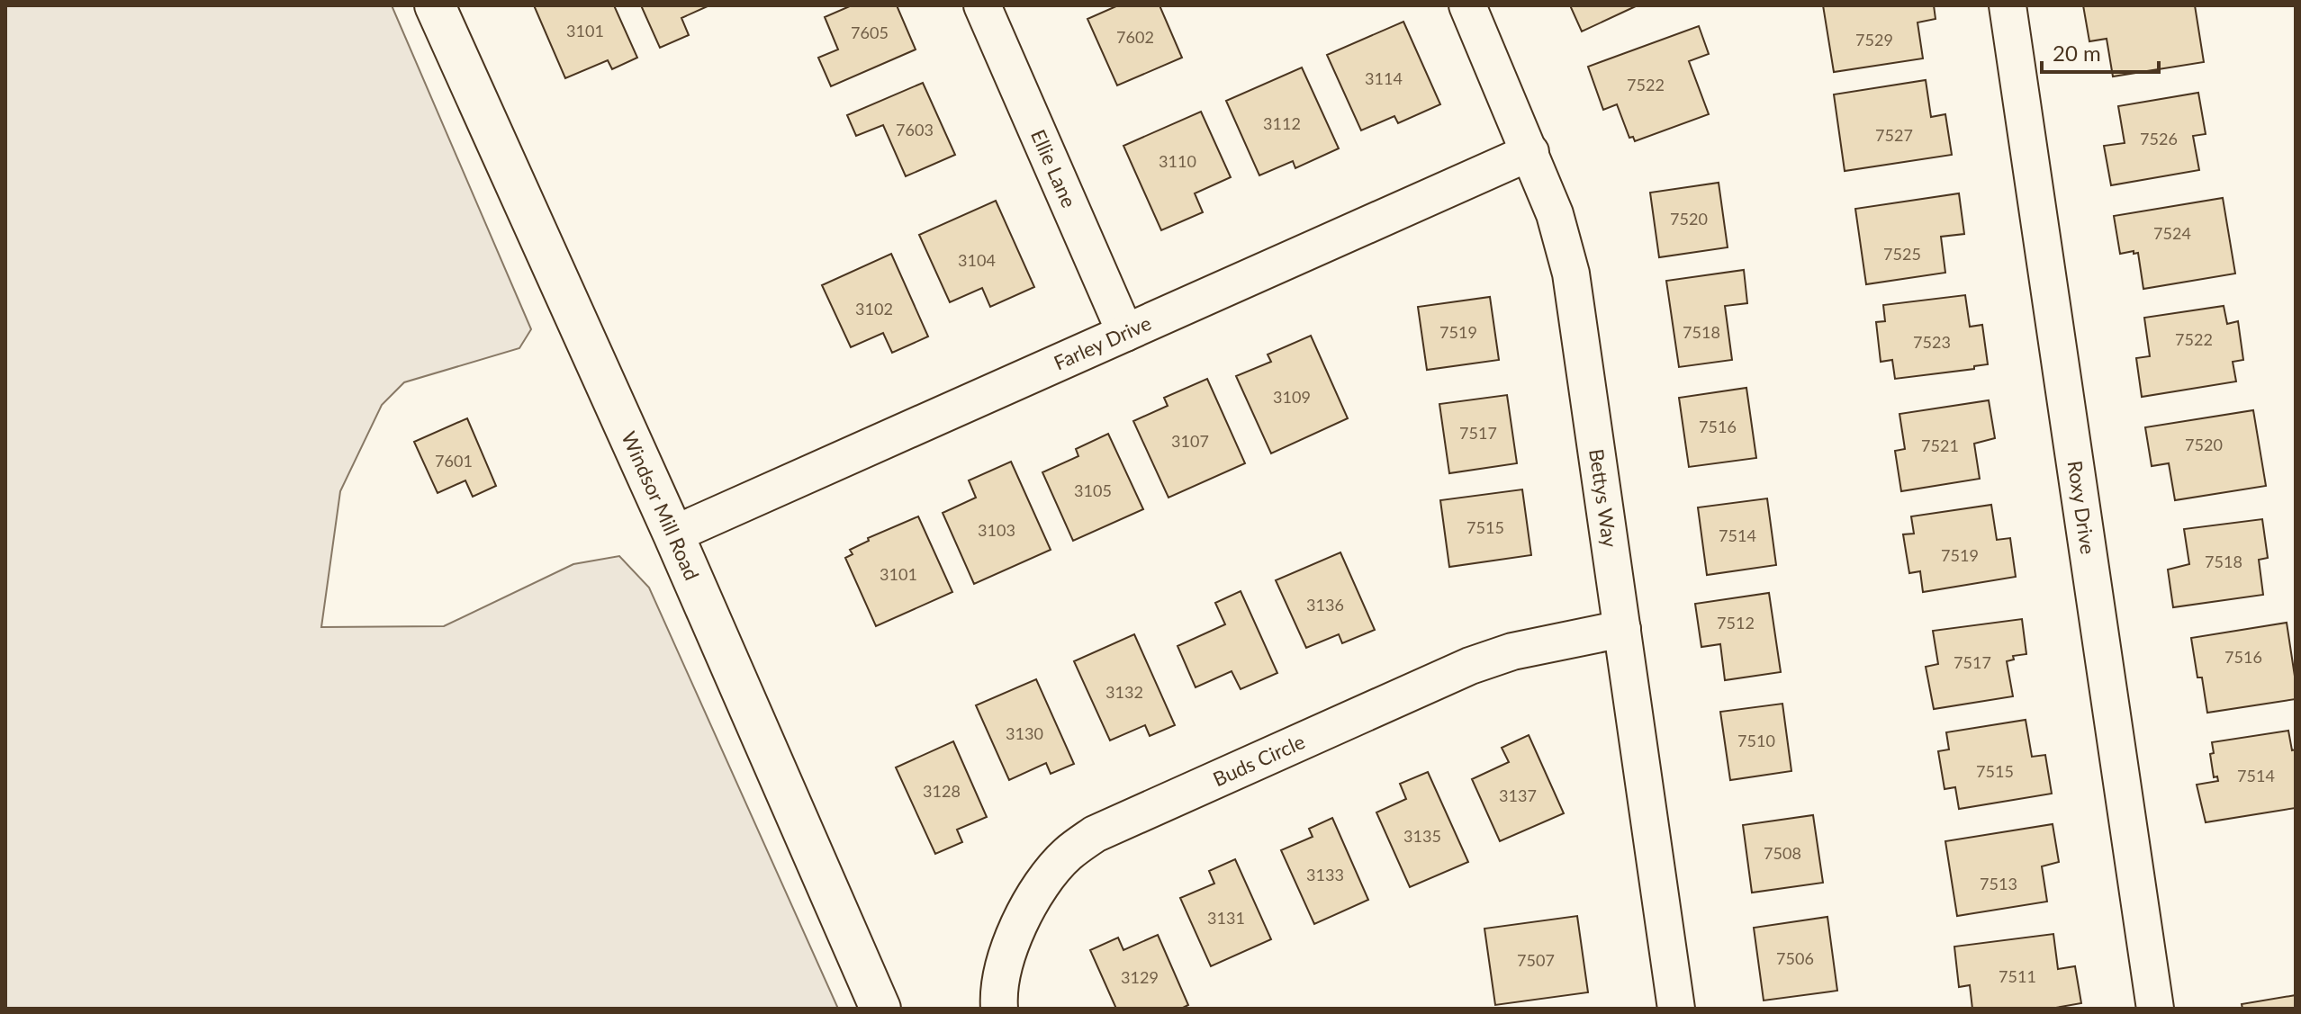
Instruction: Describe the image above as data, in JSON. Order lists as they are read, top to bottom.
{
  "streets": {
    "main road": ["Windsor Mill Road"],
    "street": [
      "Ellie Lane",
      "Farley Drive",
      "Bettys Way",
      "Roxy Drive",
      "Buds Circle"
    ]
  },
  "crossings": [
    ["Ellie Lane", "Farley Drive"],
    ["Farley Drive", "Bettys Way"],
    ["Farley Drive", "Windsor Mill Road"],
    ["Bettys Way", "Buds Circle"]
  ],
  "house_numbers": [
    "3101",
    "7605",
    "7602",
    "7529",
    "3114",
    "7522",
    "3112",
    "7603",
    "7527",
    "7526",
    "3110",
    "7520",
    "7524",
    "7525",
    "3104",
    "3102",
    "7519",
    "7518",
    "7522",
    "7523",
    "3109",
    "7516",
    "7517",
    "3107",
    "7520",
    "7521",
    "7601",
    "3105",
    "7515",
    "3103",
    "7514",
    "7519",
    "7518",
    "3101",
    "3136",
    "7512",
    "7516",
    "7517",
    "3132",
    "3130",
    "7510",
    "7515",
    "7514",
    "3128",
    "3137",
    "3135",
    "7508",
    "3133",
    "7513",
    "3131",
    "7506",
    "7507",
    "7511",
    "3129"
  ],
  "scale_bar": "20 m"
}
